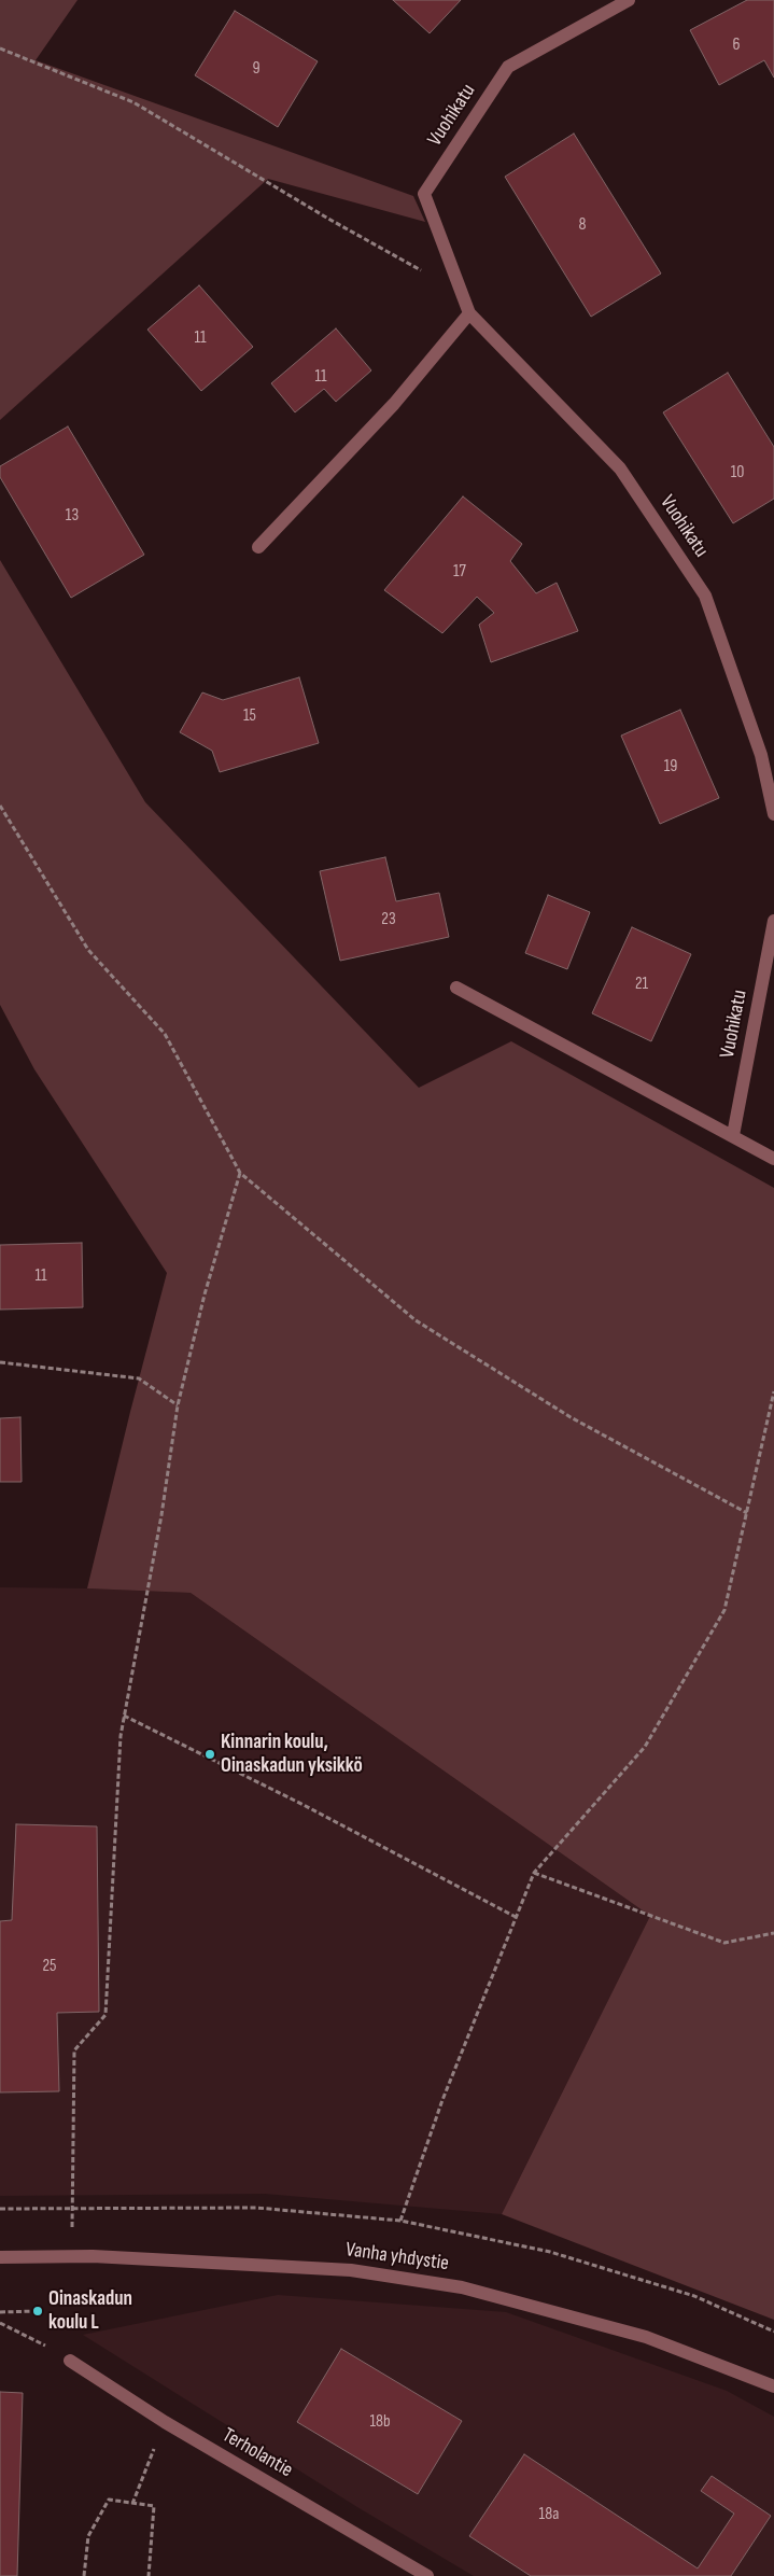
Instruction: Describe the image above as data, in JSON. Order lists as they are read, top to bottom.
{
  "streets": {
    "street": ["Vuohikatu", "Vanha yhdystie", "Terholantie"]
  },
  "places": ["Kinnarin koulu, Oinaskadun yksikkö", "Oinaskadun koulu L"],
  "house_numbers": [
    "6",
    "9",
    "8",
    "11",
    "11",
    "10",
    "13",
    "17",
    "15",
    "19",
    "23",
    "21",
    "11",
    "25",
    "18b",
    "18a"
  ]
}
